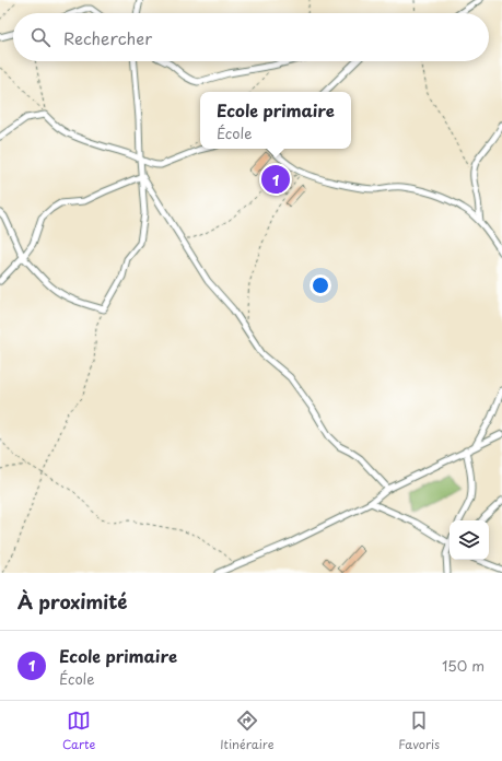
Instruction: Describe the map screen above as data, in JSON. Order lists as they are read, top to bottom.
{
  "page": {
    "search": "Rechercher",
    "popup": ["Ecole primaire", "École"],
    "pins": "1",
    "heading": "À proximité",
    "list": [
      {
        "mark": "1",
        "name": "Ecole primaire",
        "note": "École",
        "value": "150 m"
      }
    ],
    "nav": ["Carte", "Itinéraire", "Favoris"]
  }
}
